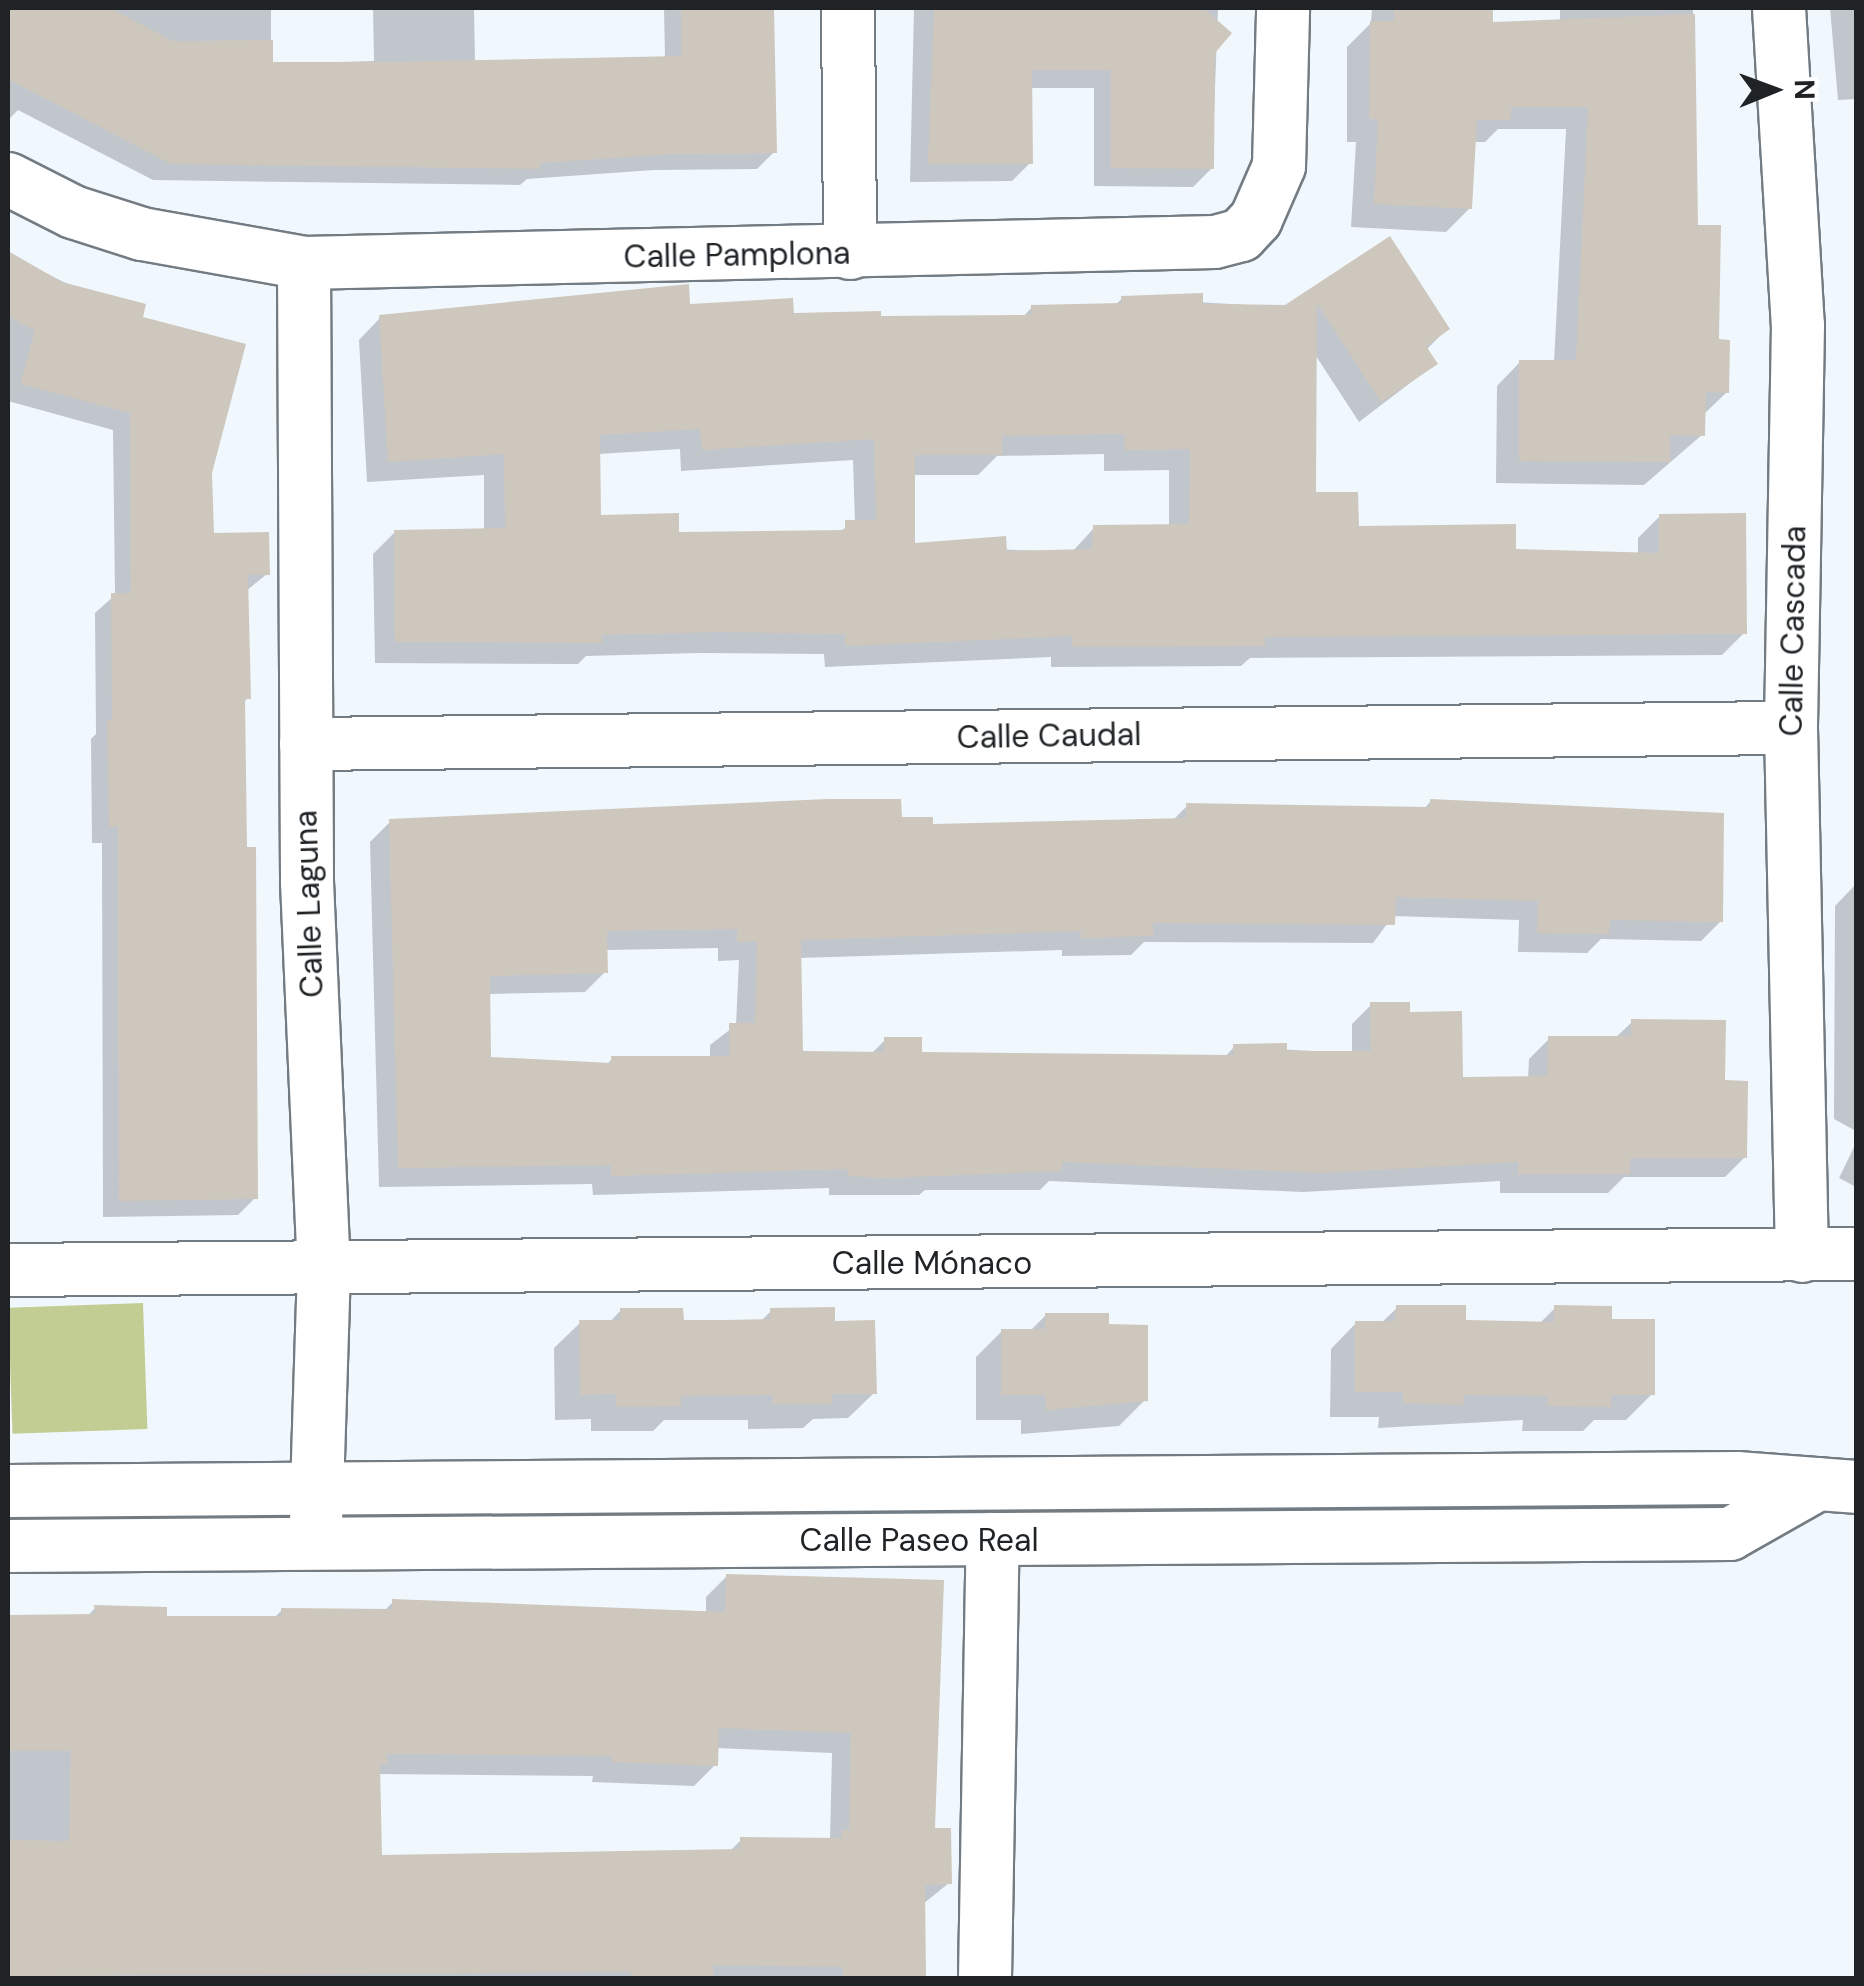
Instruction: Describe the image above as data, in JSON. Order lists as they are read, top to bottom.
{
  "streets": {
    "street": [
      "Calle Pamplona",
      "Calle Cascada",
      "Calle Caudal",
      "Calle Laguna",
      "Calle Mónaco",
      "Calle Paseo Real"
    ]
  },
  "crossings": [
    ["Calle Pamplona", "Calle Laguna"],
    ["Calle Cascada", "Calle Caudal"],
    ["Calle Cascada", "Calle Mónaco"],
    ["Calle Caudal", "Calle Laguna"],
    ["Calle Laguna", "Calle Mónaco"],
    ["Calle Laguna", "Calle Paseo Real"]
  ],
  "north": "right"
}
